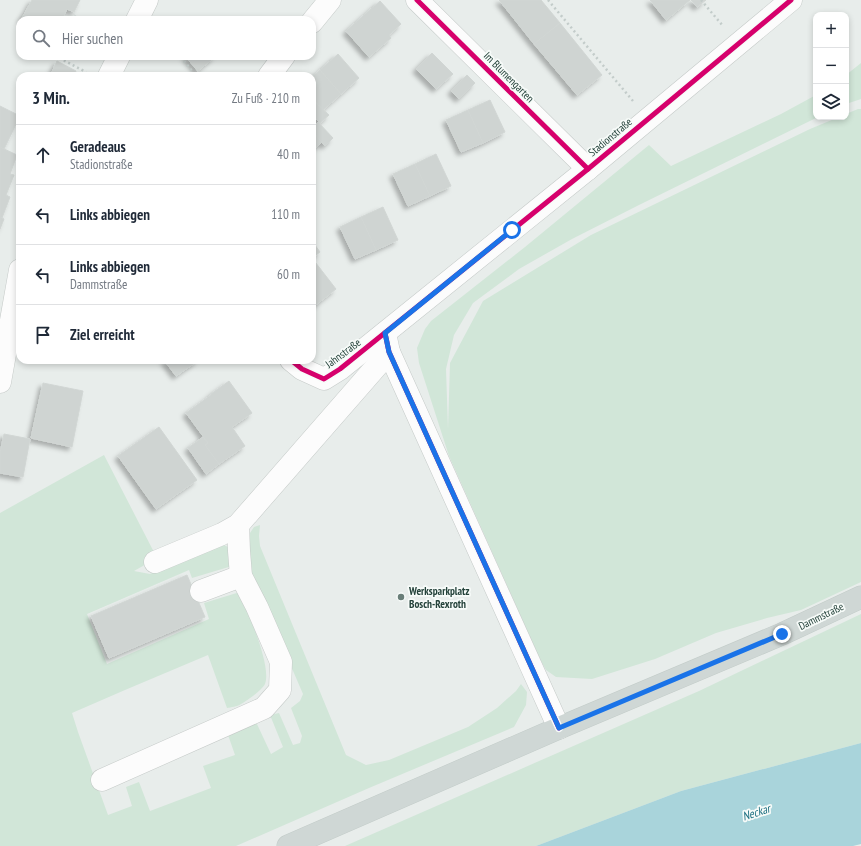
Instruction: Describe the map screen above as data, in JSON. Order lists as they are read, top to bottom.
{
  "streets": {
    "main road": ["Dammstraße"],
    "street": ["Im Blumengarten", "Stadionstraße", "Jahnstraße"]
  },
  "crossings": [
    ["Im Blumengarten", "Stadionstraße"],
    ["Stadionstraße", "Jahnstraße"]
  ],
  "water": ["Neckar"],
  "places": ["Werksparkplatz Bosch-Rexroth"],
  "page": {
    "map_buttons": ["+", "−"],
    "search": "Hier suchen",
    "heading": ["3 Min.", "Zu Fuß · 210 m"],
    "list": [
      ["Geradeaus", "Stadionstraße", "40 m"],
      ["Links abbiegen", "110 m"],
      ["Links abbiegen", "Dammstraße", "60 m"],
      "Ziel erreicht"
    ]
  }
}
